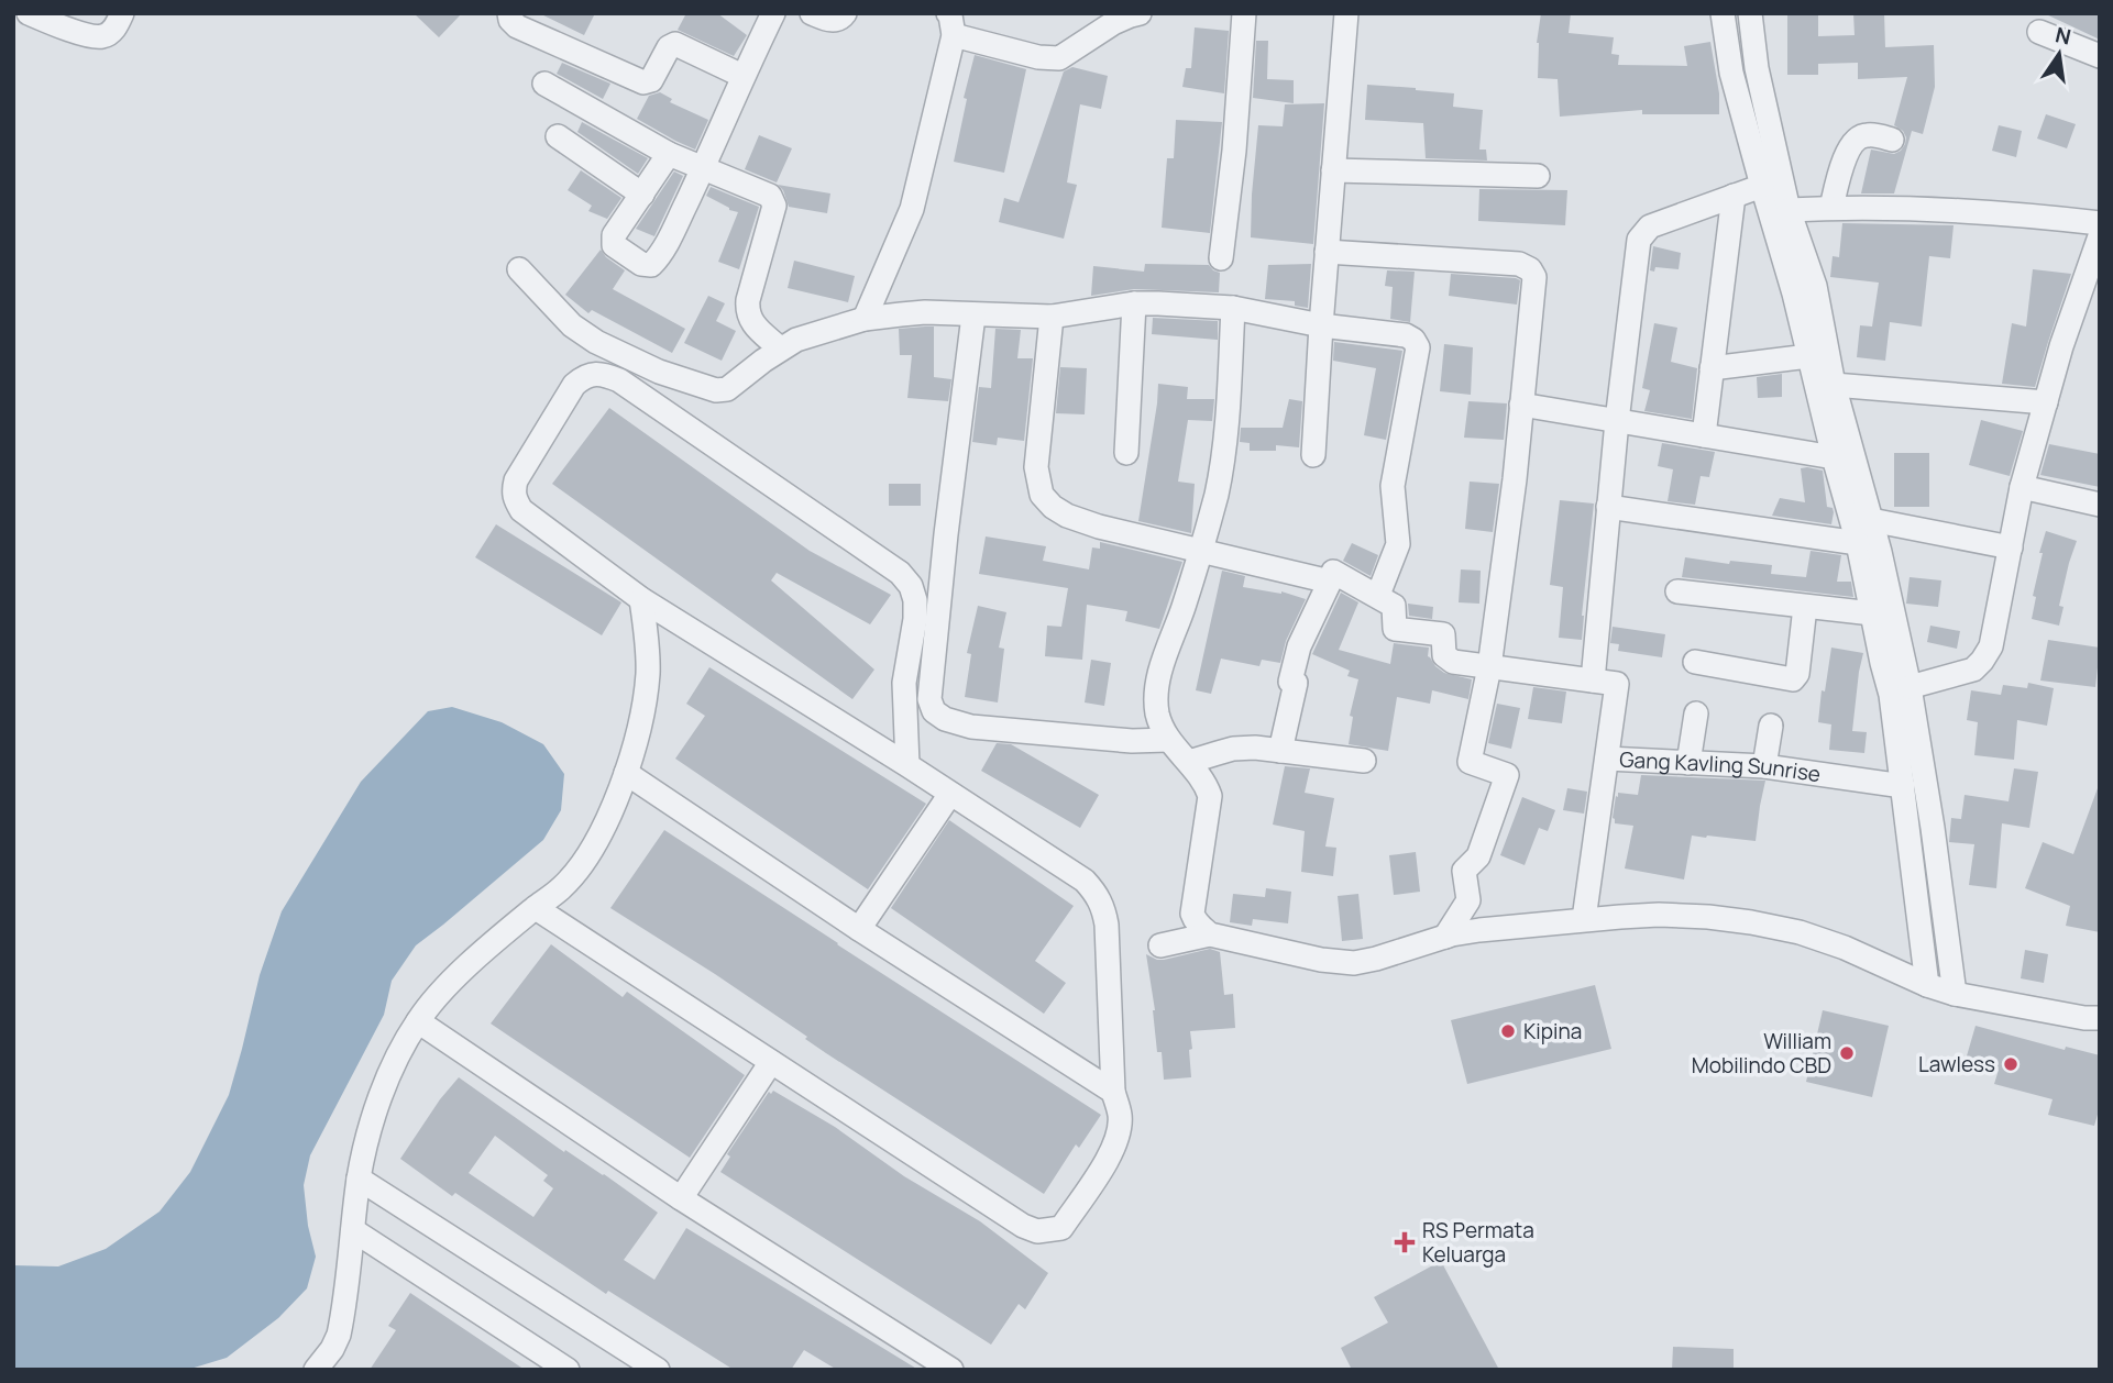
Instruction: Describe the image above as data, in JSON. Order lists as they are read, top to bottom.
{
  "streets": {
    "street": ["Gang Kavling Sunrise"]
  },
  "places": {
    "other": ["Kipina", "William Mobilindo CBD", "Lawless"],
    "health": ["RS Permata Keluarga"]
  },
  "north": "top"
}
